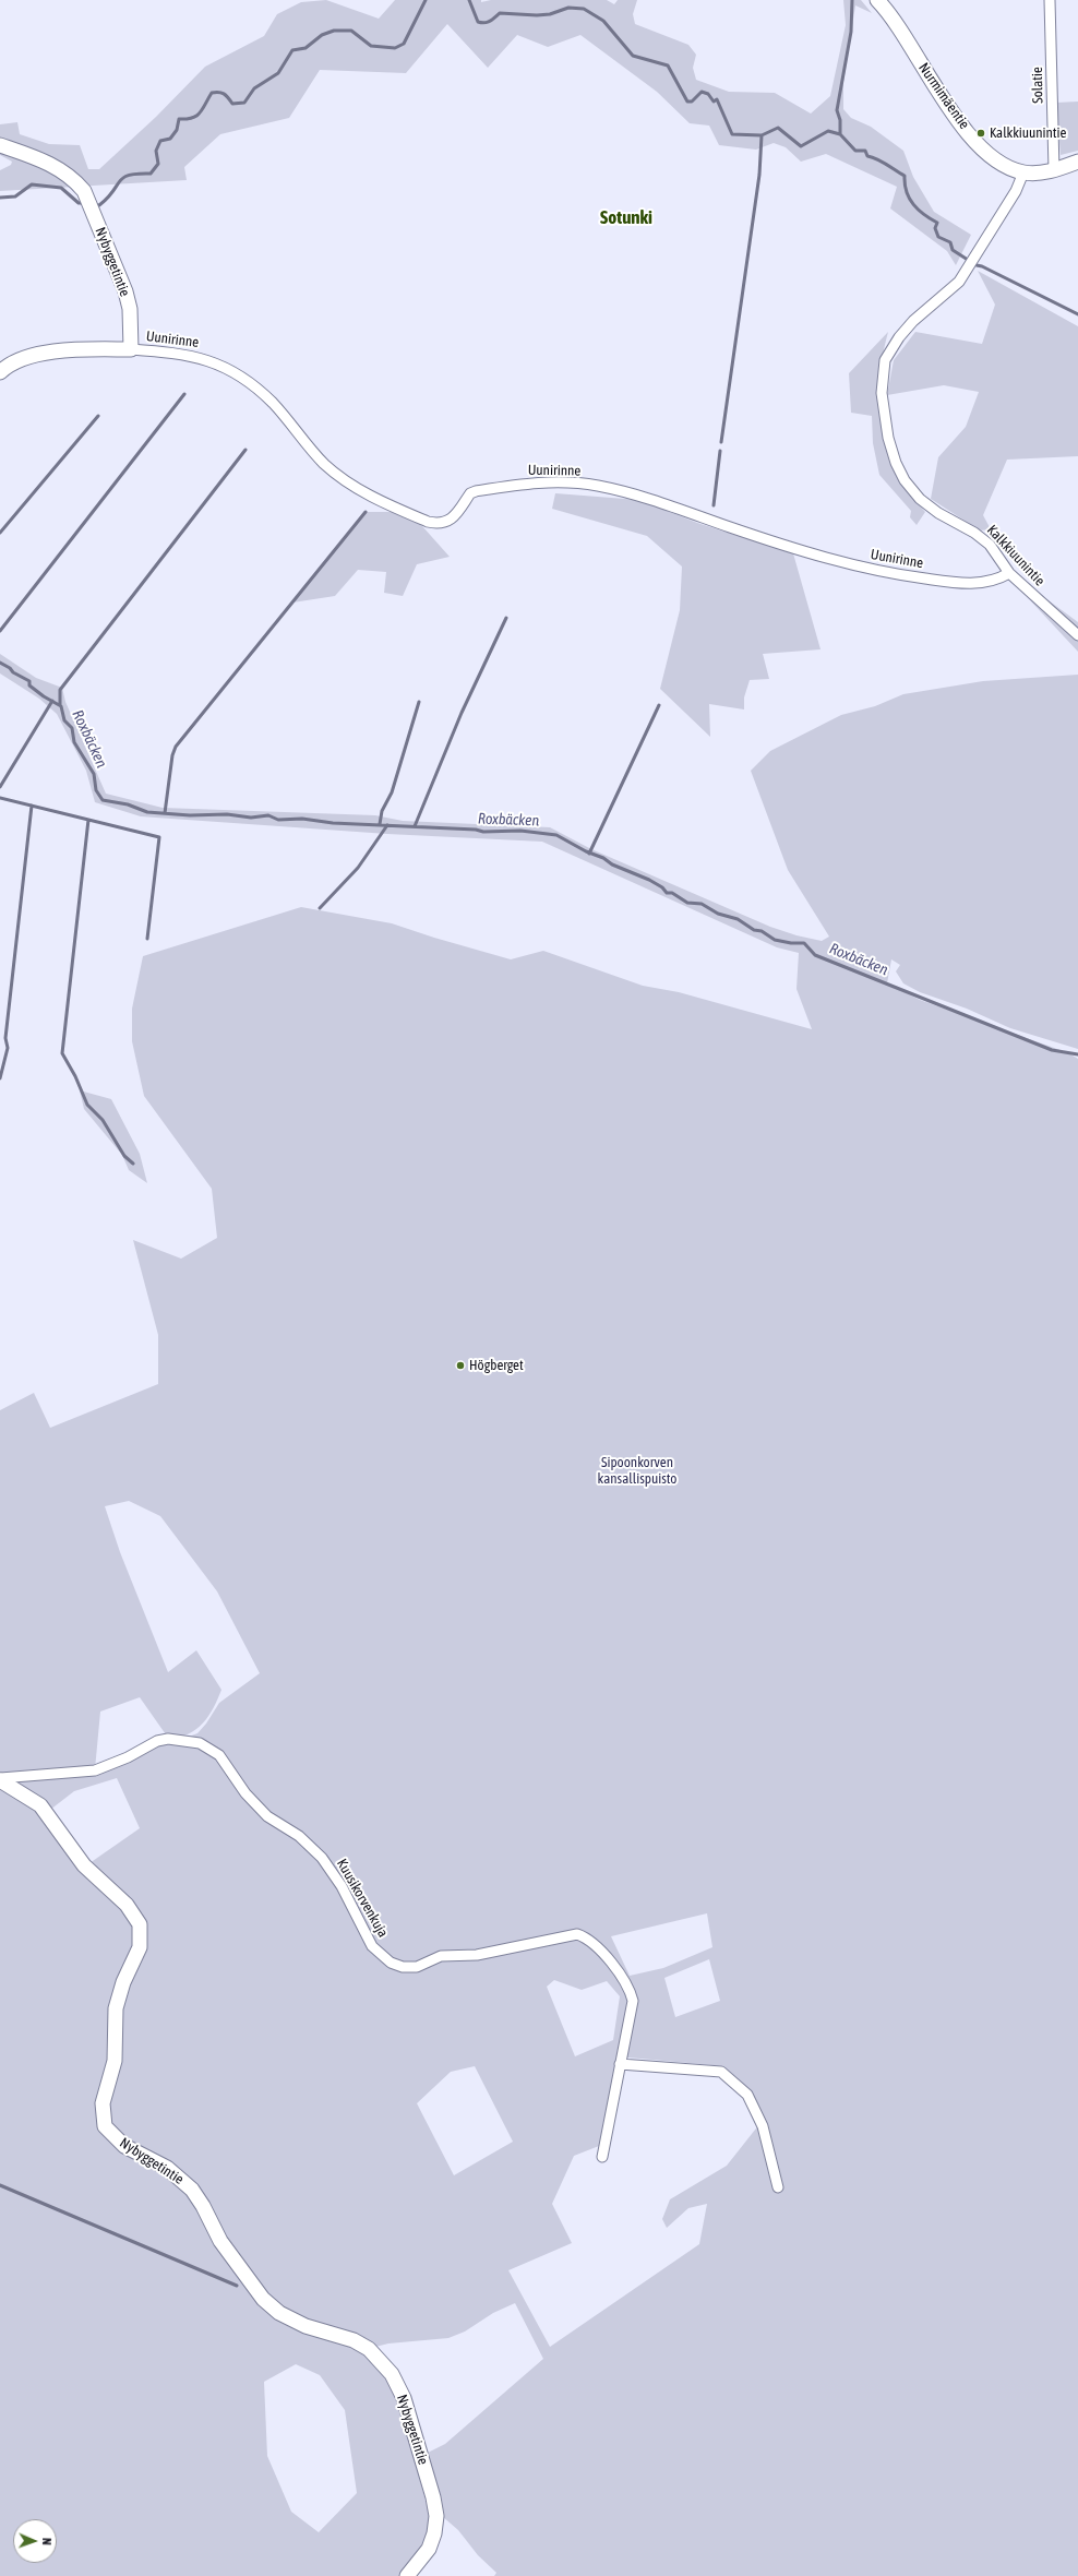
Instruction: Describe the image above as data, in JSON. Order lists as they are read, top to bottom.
{
  "streets": {
    "street": [
      "Solatie",
      "Nurmimäentie",
      "Nybyggetintie",
      "Uunirinne",
      "Kalkkiuunintie",
      "Kuusikorvenkuja"
    ]
  },
  "crossings": [
    ["Solatie", "Nurmimäentie"],
    ["Nurmimäentie", "Kalkkiuunintie"],
    ["Nybyggetintie", "Uunirinne"],
    ["Nybyggetintie", "Kuusikorvenkuja"],
    ["Uunirinne", "Kalkkiuunintie"]
  ],
  "districts": ["Sotunki"],
  "water": ["Roxbäcken"],
  "parks": ["Sipoonkorven kansallispuisto"],
  "places": ["Kalkkiuunintie", "Högberget"],
  "north": "right"
}
